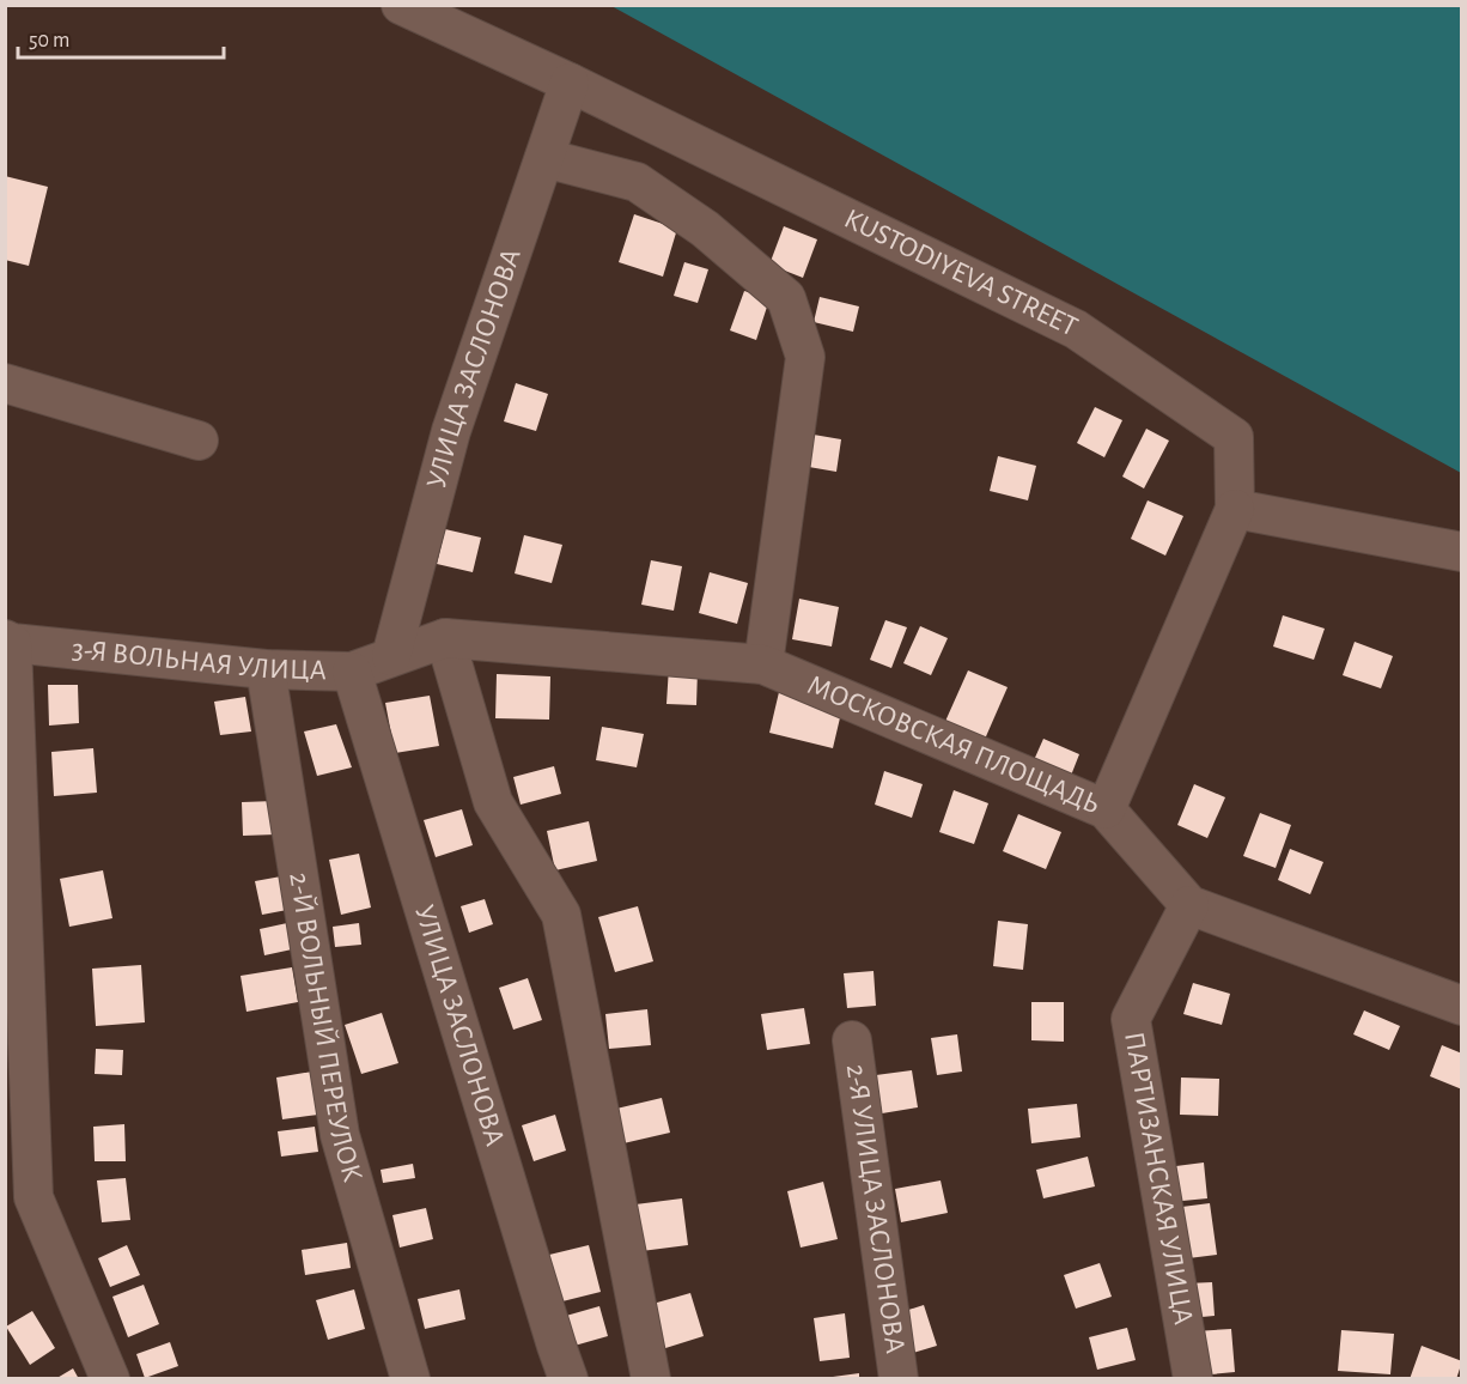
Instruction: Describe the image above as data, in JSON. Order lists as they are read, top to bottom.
{
  "streets": {
    "street": [
      "KUSTODIYEVA STREET",
      "УЛИЦА ЗАСЛОНОВА",
      "3-Я ВОЛЬНАЯ УЛИЦА",
      "МОСКОВСКАЯ ПЛОЩАДЬ",
      "2-Й ВОЛЬНЫЙ ПЕРЕУЛОК",
      "ПАРТИЗАНСКАЯ УЛИЦА",
      "2-Я УЛИЦА ЗАСЛОНОВА"
    ]
  },
  "crossings": [
    ["KUSTODIYEVA STREET", "УЛИЦА ЗАСЛОНОВА"],
    ["УЛИЦА ЗАСЛОНОВА", "3-Я ВОЛЬНАЯ УЛИЦА"],
    ["УЛИЦА ЗАСЛОНОВА", "МОСКОВСКАЯ ПЛОЩАДЬ"],
    ["3-Я ВОЛЬНАЯ УЛИЦА", "МОСКОВСКАЯ ПЛОЩАДЬ"],
    ["3-Я ВОЛЬНАЯ УЛИЦА", "2-Й ВОЛЬНЫЙ ПЕРЕУЛОК"],
    ["МОСКОВСКАЯ ПЛОЩАДЬ", "ПАРТИЗАНСКАЯ УЛИЦА"]
  ],
  "scale_bar": "50 m"
}
